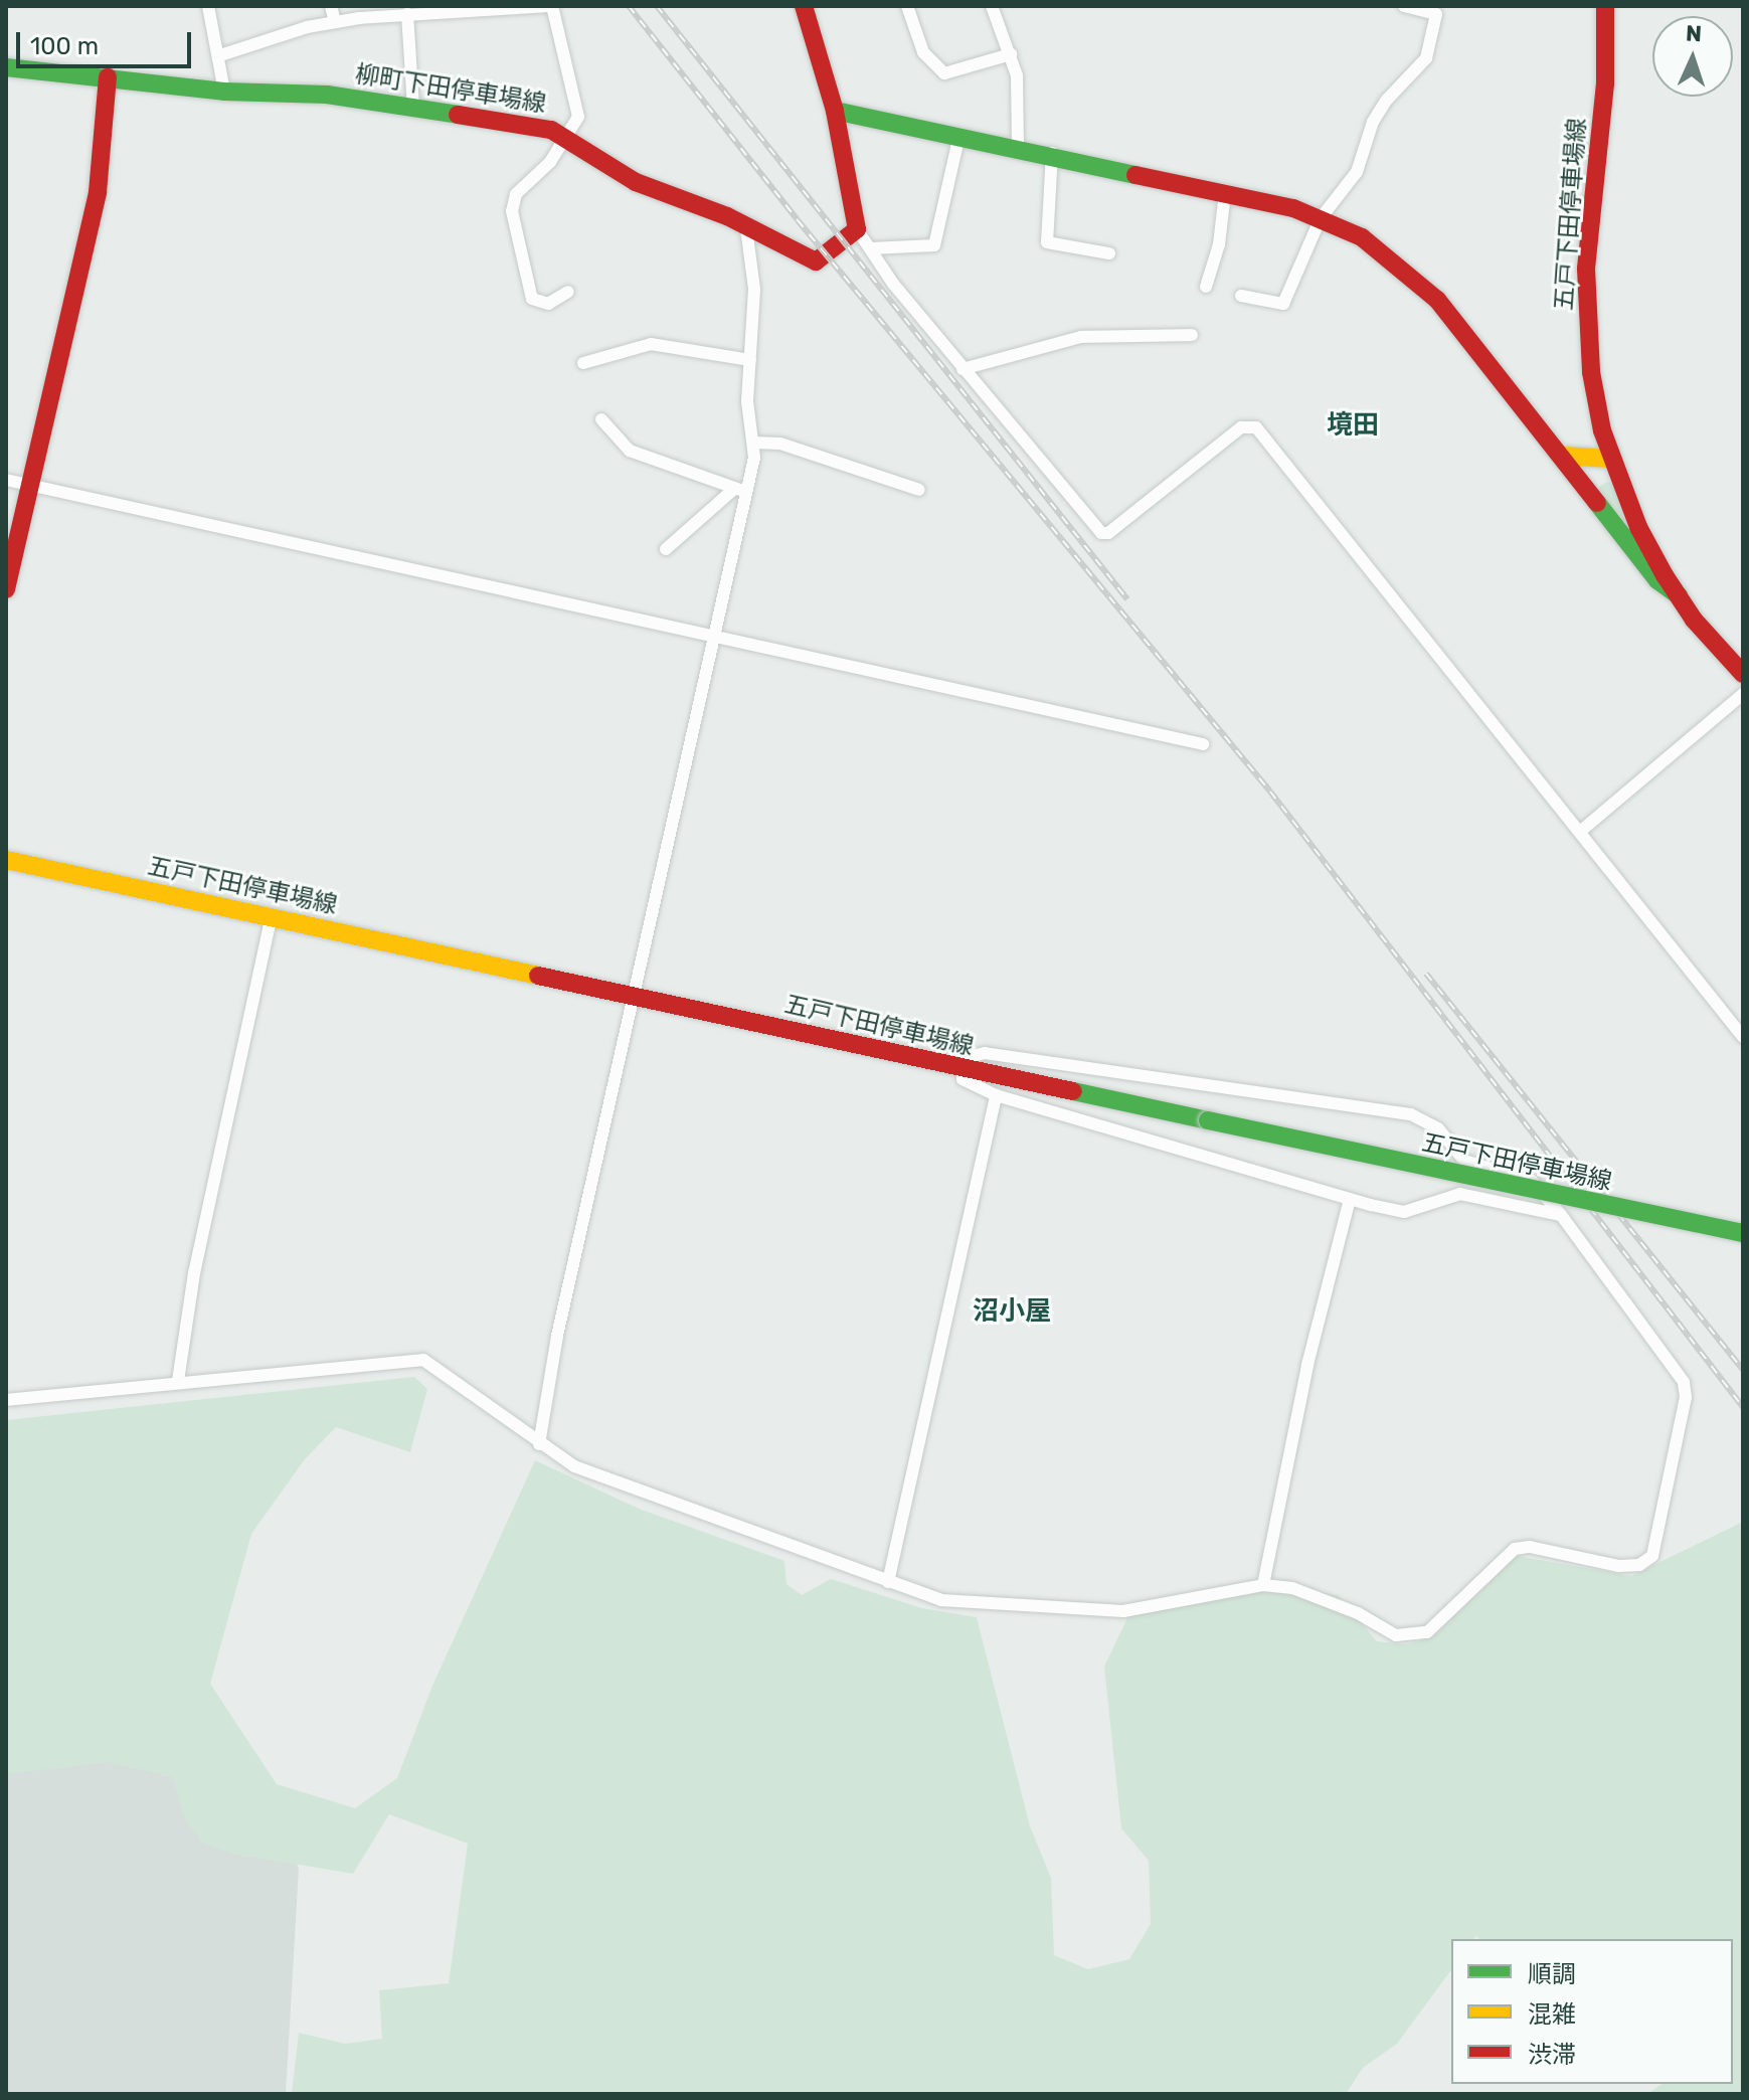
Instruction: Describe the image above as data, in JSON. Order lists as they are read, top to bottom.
{
  "streets": {
    "main road": ["柳町下田停車場線", "五戸下田停車場線"]
  },
  "districts": ["境田", "沼小屋"],
  "legend": ["順調", "混雑", "渋滞"],
  "scale_bar": "100 m",
  "north": "top"
}
